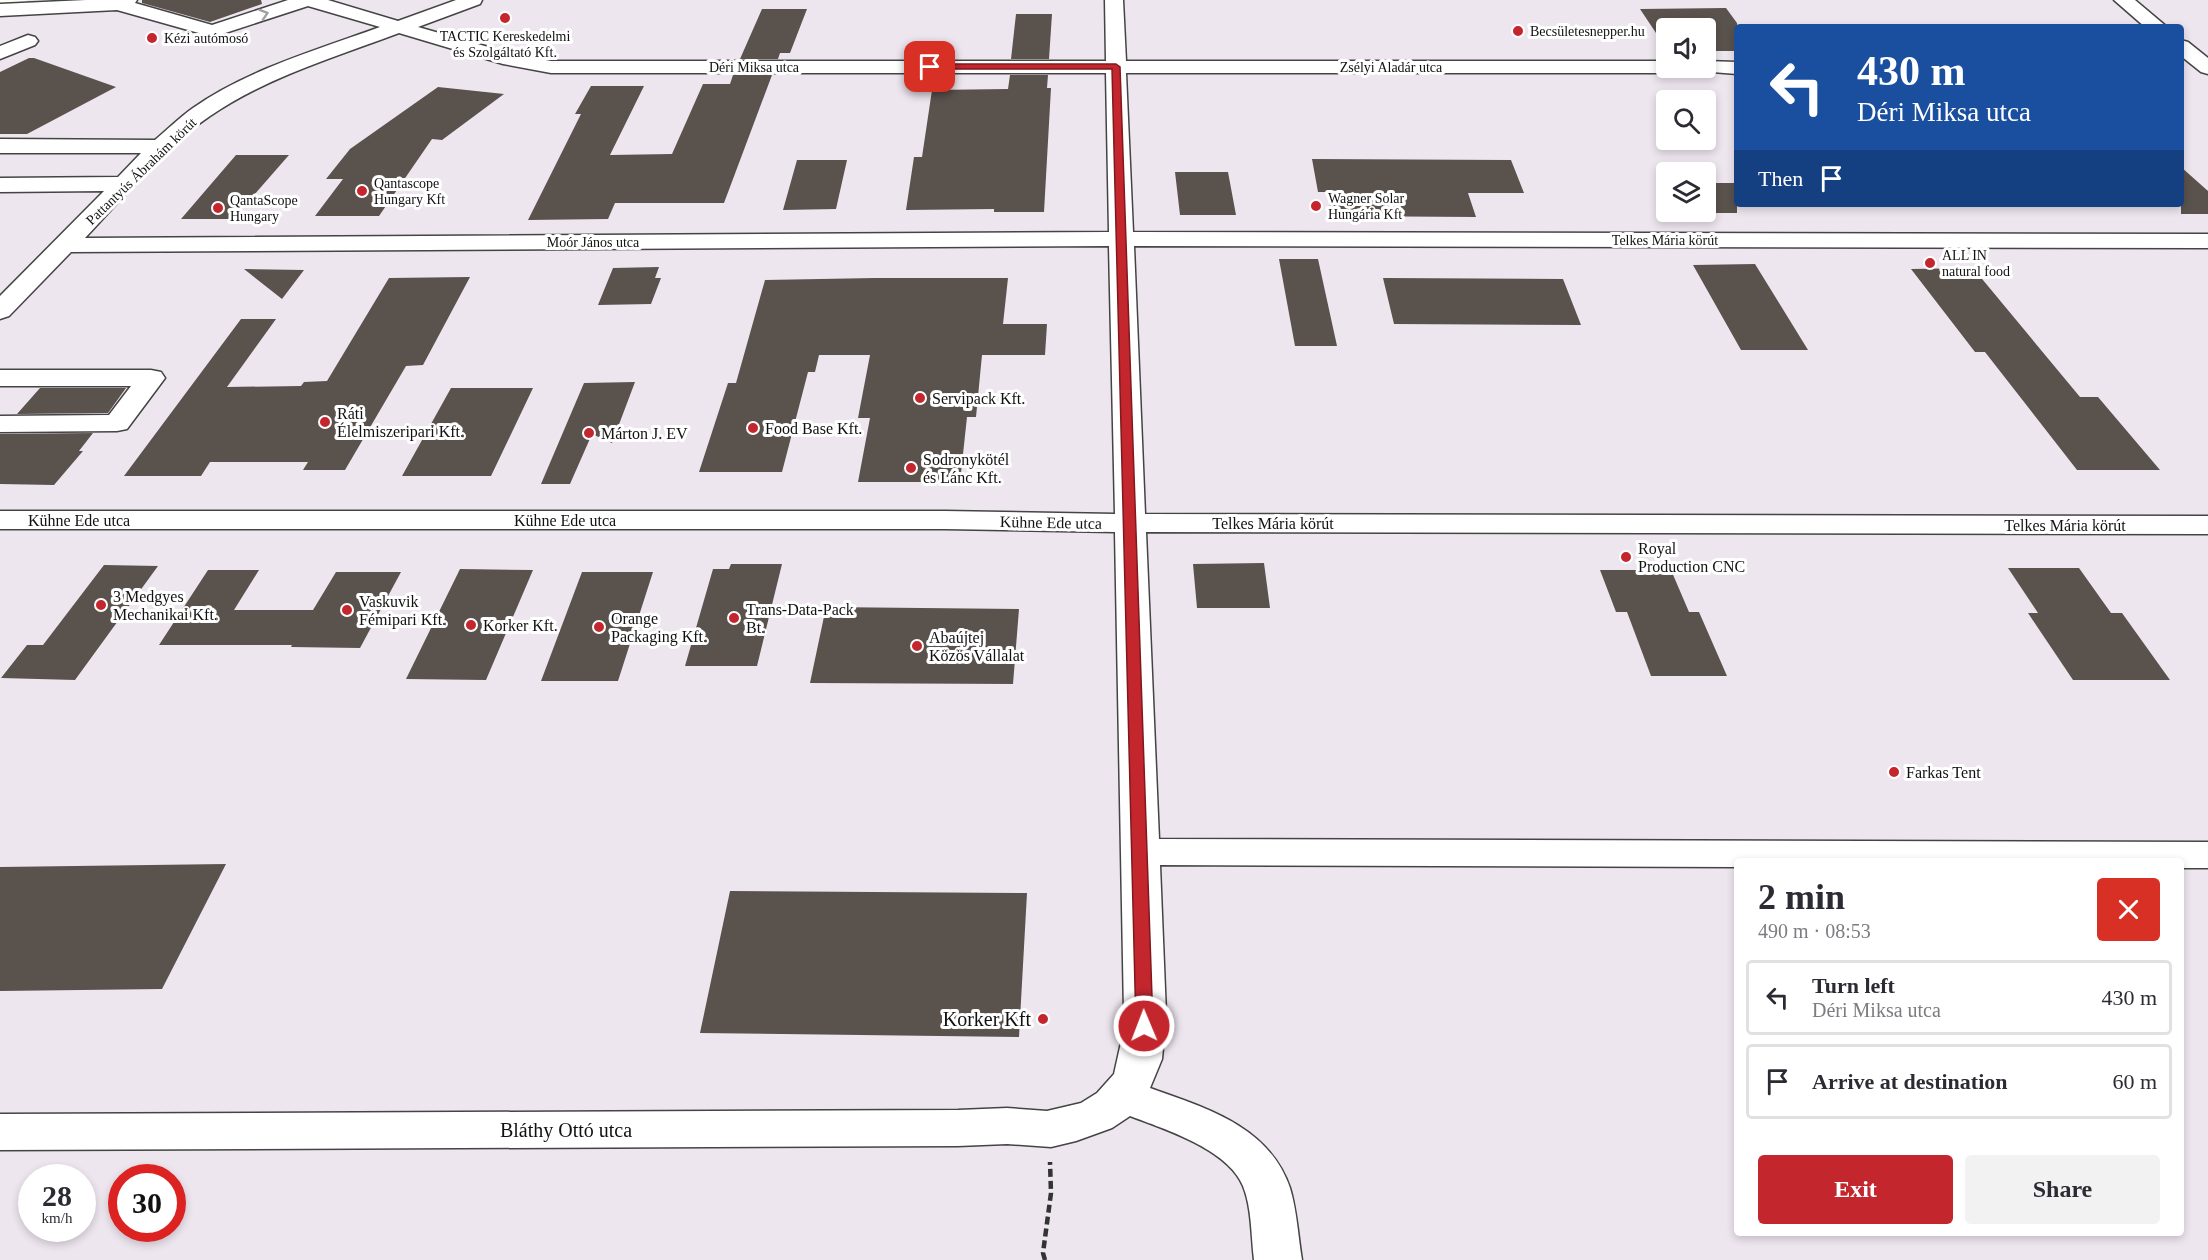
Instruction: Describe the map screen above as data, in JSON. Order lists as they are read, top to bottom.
{
  "streets": {
    "street": [
      "Déri Miksa utca",
      "Zsélyi Aladár utca",
      "Pattantyús Ábrahám körút",
      "Telkes Mária körút",
      "Moór János utca",
      "Kühne Ede utca",
      "Bláthy Ottó utca"
    ]
  },
  "crossings": [
    ["Déri Miksa utca", "Zsélyi Aladár utca"],
    ["Déri Miksa utca", "Pattantyús Ábrahám körút"],
    ["Pattantyús Ábrahám körút", "Moór János utca"],
    ["Telkes Mária körút", "Moór János utca"],
    ["Telkes Mária körút", "Kühne Ede utca"]
  ],
  "places": [
    "TACTIC Kereskedelmi és Szolgáltató Kft.",
    "Becsületesnepper.hu",
    "Kézi autómosó",
    "Qantascope Hungary Kft",
    "Wagner Solar Hungária Kft",
    "QantaScope Hungary",
    "ALL IN natural food",
    "Servipack Kft.",
    "Ráti Élelmiszeripari Kft.",
    "Food Base Kft.",
    "Márton J. EV",
    "Sodronykötél és Lánc Kft.",
    "Royal Production CNC",
    "3 Medgyes Mechanikai Kft.",
    "Vaskuvik Fémipari Kft.",
    "Trans-Data-Pack Bt.",
    "Korker Kft.",
    "Orange Packaging Kft.",
    "Abaújtej Közös Vállalat",
    "Farkas Tent",
    "Korker Kft"
  ],
  "page": {
    "turn": ["430 m", "Déri Miksa utca"],
    "then": "Then",
    "heading": ["2 min", "490 m · 08:53"],
    "list": [
      {
        "name": "Turn left",
        "note": "Déri Miksa utca",
        "value": "430 m"
      },
      {
        "name": "Arrive at destination",
        "value": "60 m"
      }
    ],
    "buttons": ["Exit", "Share"],
    "speed": "28 km/h",
    "limit": "30"
  }
}
